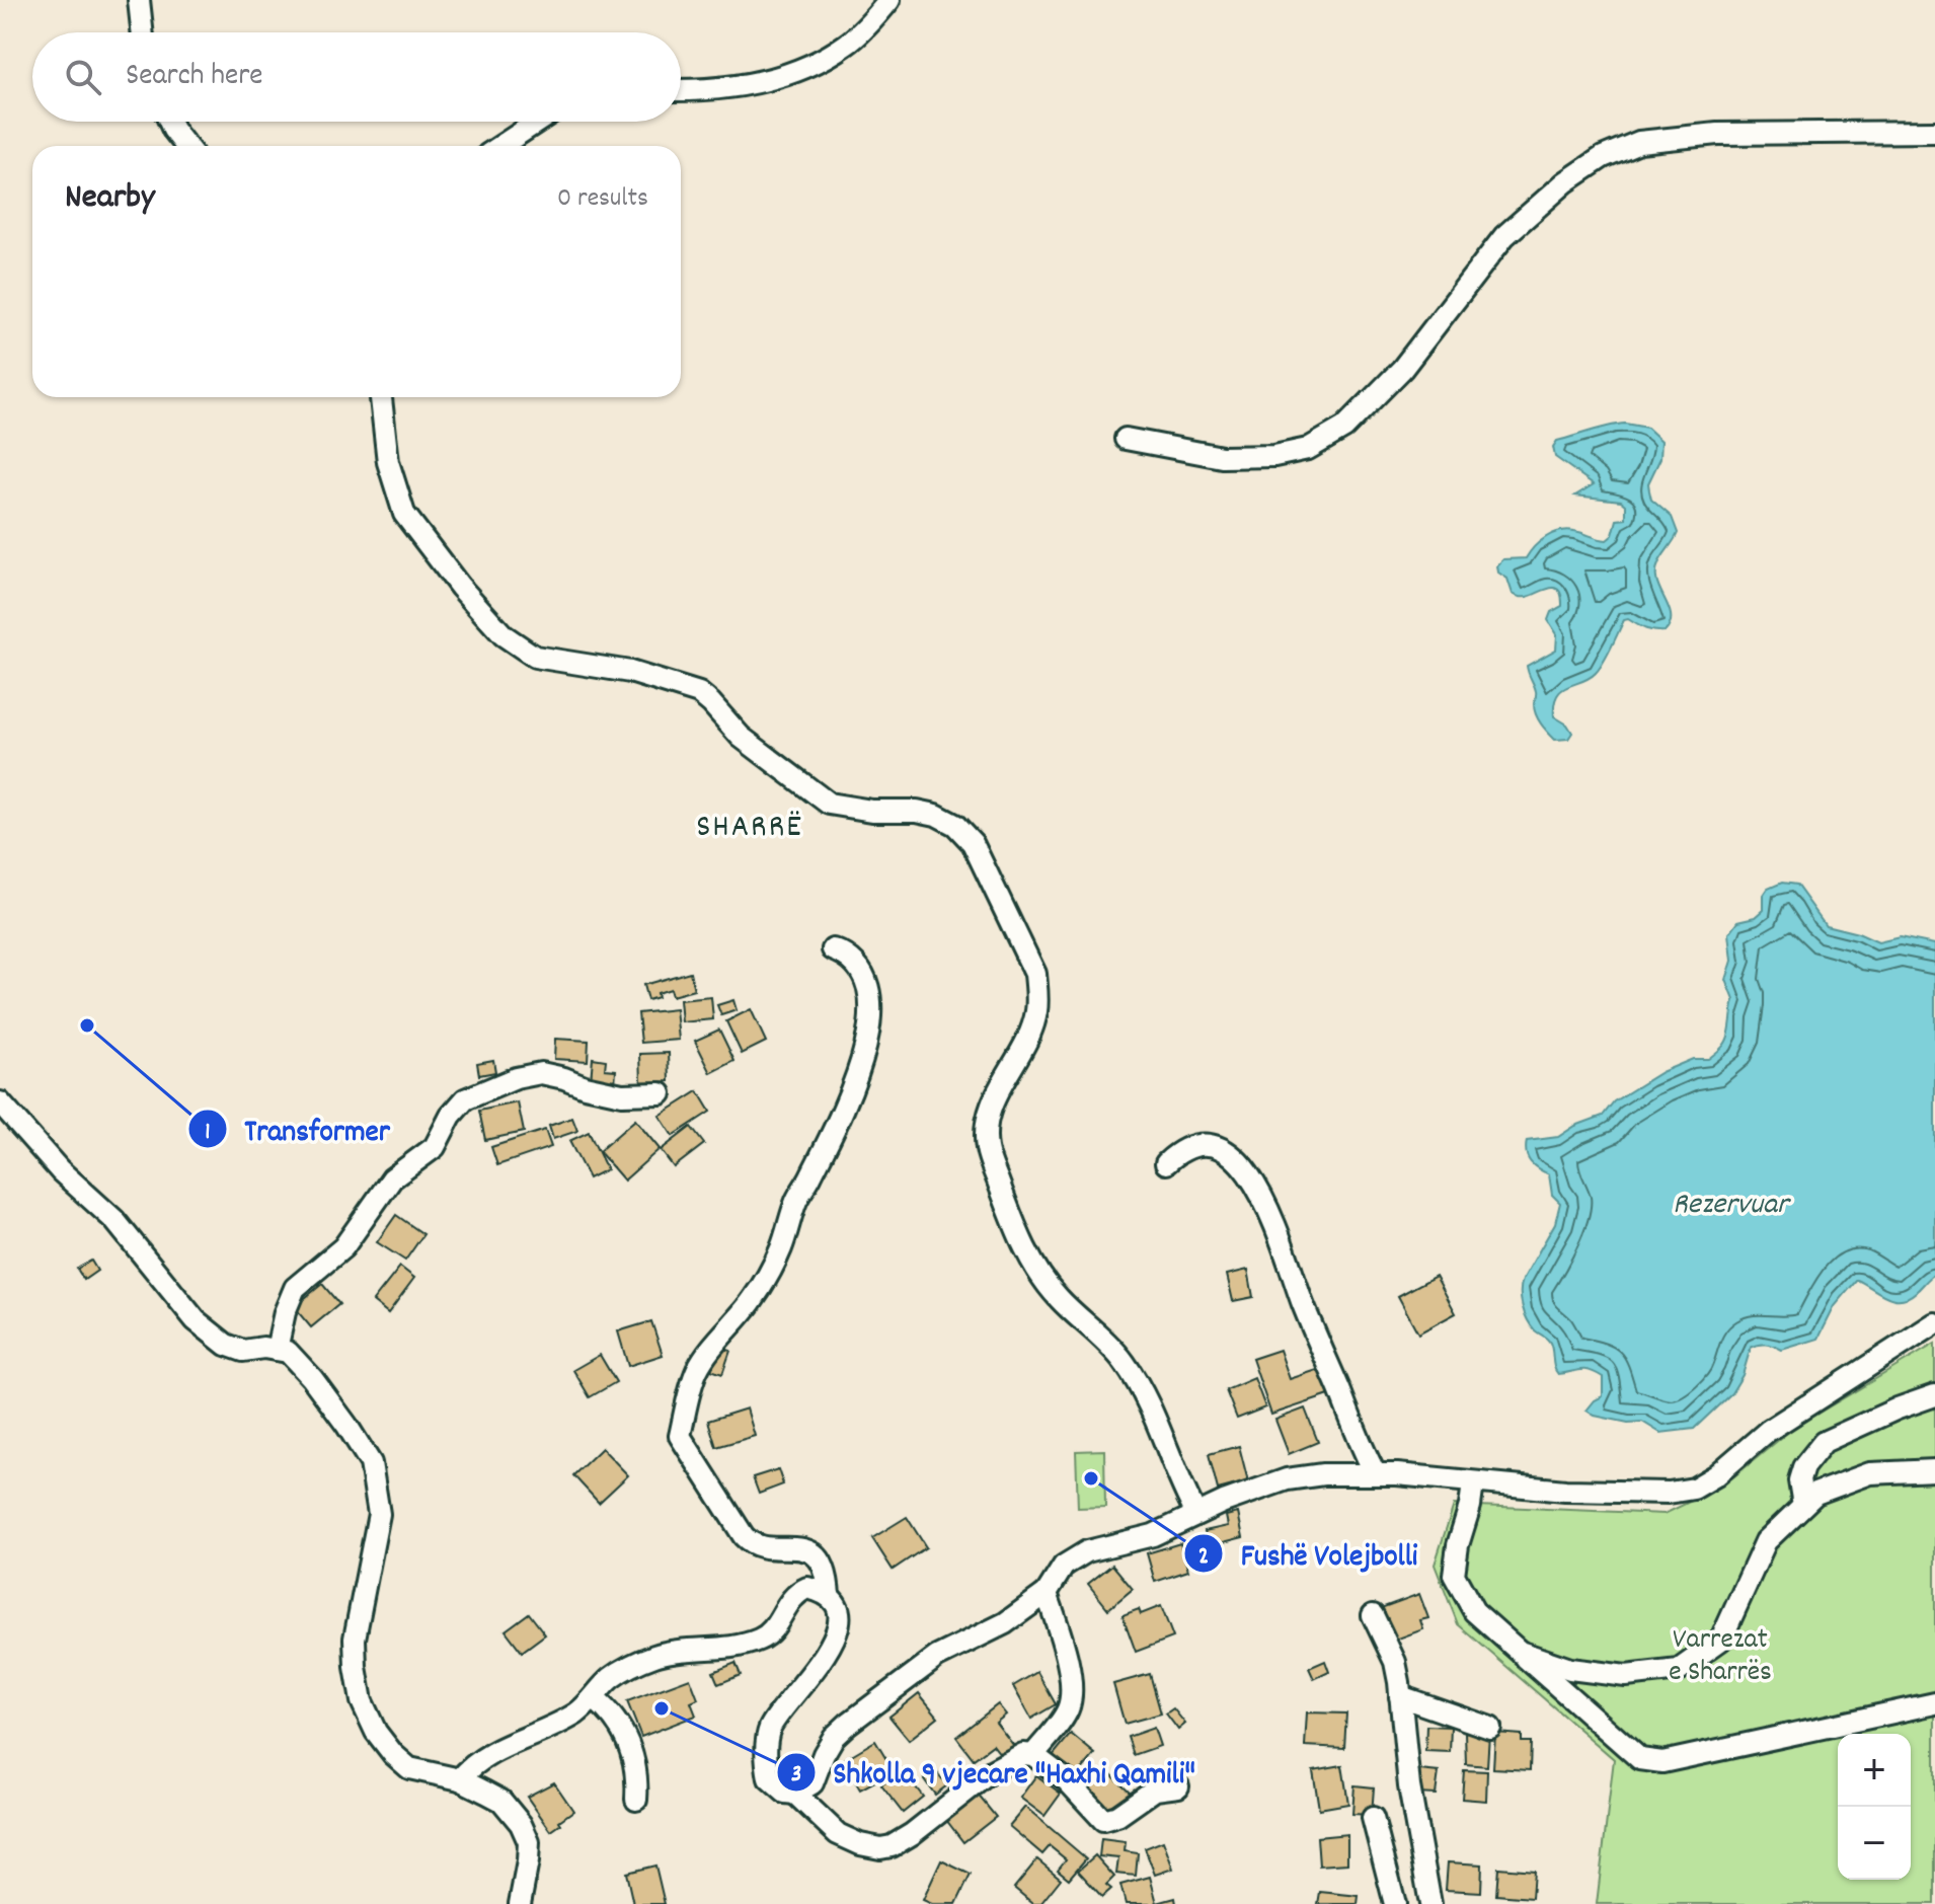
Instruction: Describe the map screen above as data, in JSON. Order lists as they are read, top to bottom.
{
  "districts": ["SHARRË"],
  "water": ["Rezervuar"],
  "parks": ["Varrezat e Sharrës"],
  "places": ["Transformer", "Fushë Volejbolli", "Shkolla 9 vjecare \"Haxhi Qamili\""],
  "page": {
    "search": "Search here",
    "heading": ["Nearby", "0 results"],
    "map_buttons": ["+", "−"]
  }
}
